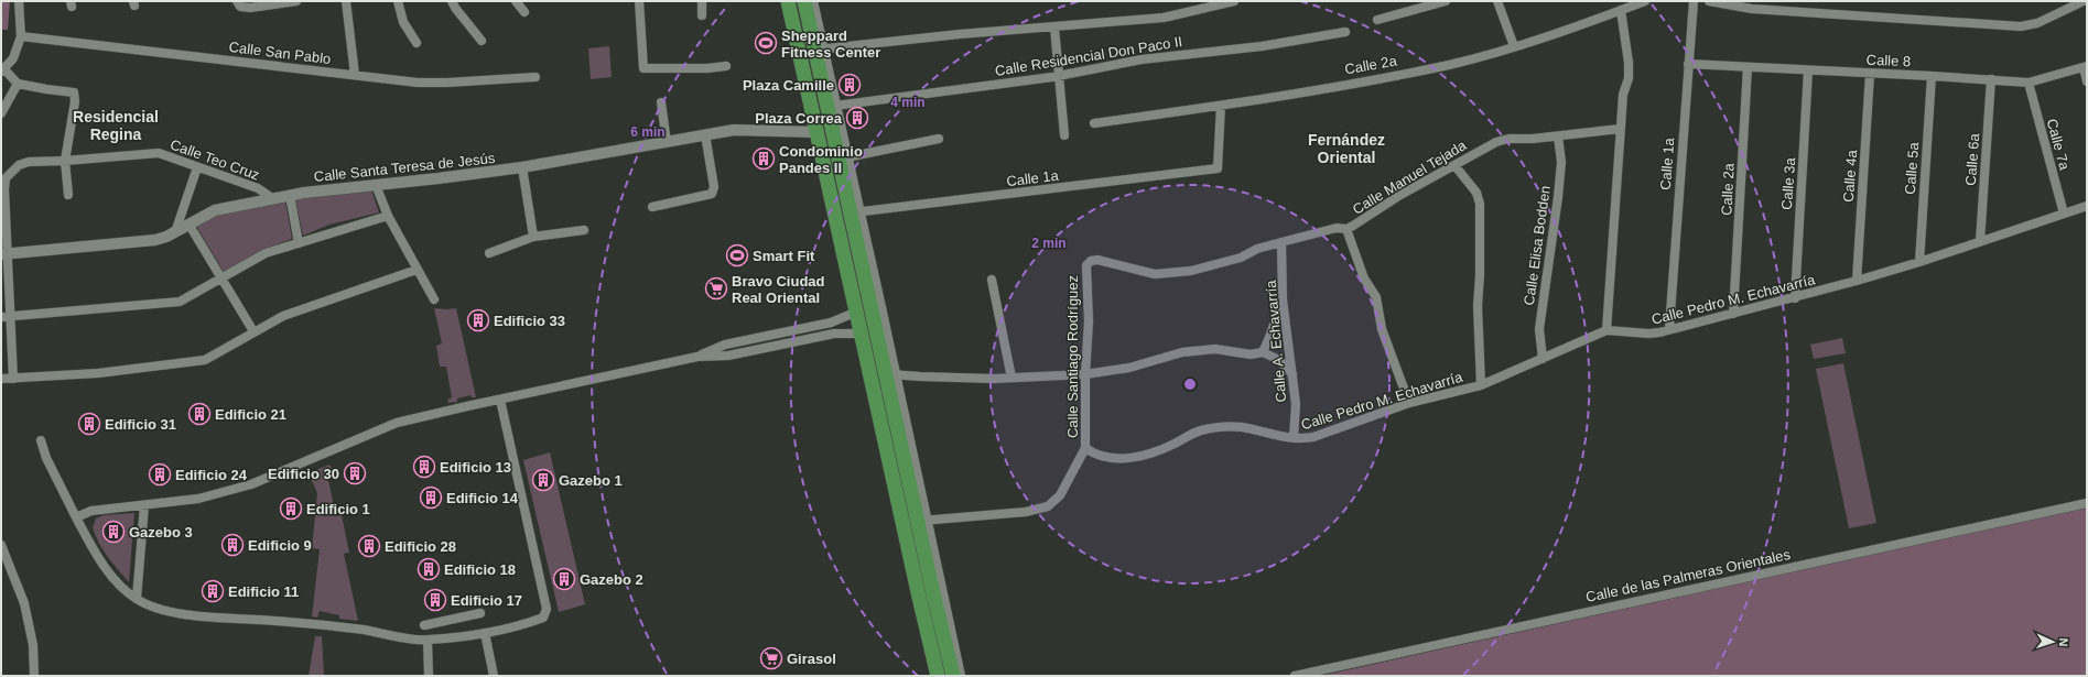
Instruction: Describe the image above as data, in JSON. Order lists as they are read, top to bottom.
{
  "streets": {
    "street": [
      "Calle San Pablo",
      "Calle Residencial Don Paco II",
      "Calle 8",
      "Calle 2a",
      "Calle 7a",
      "Calle Teo Cruz",
      "Calle 6a",
      "Calle 1a",
      "Calle Santa Teresa de Jesús",
      "Calle 5a",
      "Calle 4a",
      "Calle Manuel Tejada",
      "Calle 3a",
      "Calle Elisa Bodden",
      "Calle Pedro M. Echavarría",
      "Calle A. Echavarría",
      "Calle Santiago Rodríguez",
      "Calle de las Palmeras Orientales"
    ]
  },
  "crossings": [
    ["Calle 8", "Calle 2a"],
    ["Calle 8", "Calle 7a"],
    ["Calle 8", "Calle 6a"],
    ["Calle 8", "Calle 1a"],
    ["Calle 8", "Calle 5a"],
    ["Calle 8", "Calle 4a"],
    ["Calle 8", "Calle 3a"],
    ["Calle 2a", "Calle 1a"],
    ["Calle 2a", "Calle Pedro M. Echavarría"],
    ["Calle 7a", "Calle Pedro M. Echavarría"],
    ["Calle Teo Cruz", "Calle Santa Teresa de Jesús"],
    ["Calle 6a", "Calle Pedro M. Echavarría"],
    ["Calle 1a", "Calle Pedro M. Echavarría"],
    ["Calle 5a", "Calle Pedro M. Echavarría"],
    ["Calle 4a", "Calle Pedro M. Echavarría"],
    ["Calle Manuel Tejada", "Calle Elisa Bodden"],
    ["Calle Manuel Tejada", "Calle A. Echavarría"],
    ["Calle Manuel Tejada", "Calle Santiago Rodríguez"],
    ["Calle 3a", "Calle Pedro M. Echavarría"],
    ["Calle Elisa Bodden", "Calle Pedro M. Echavarría"],
    ["Calle Pedro M. Echavarría", "Calle A. Echavarría"],
    ["Calle Pedro M. Echavarría", "Calle Santiago Rodríguez"]
  ],
  "districts": ["Residencial Regina", "Fernández Oriental"],
  "places": {
    "sports": ["Sheppard Fitness Center", "Smart Fit"],
    "building": [
      "Plaza Camille",
      "Plaza Correa",
      "Condominio Pandes II",
      "Edificio 33",
      "Edificio 21",
      "Edificio 31",
      "Edificio 13",
      "Edificio 30",
      "Edificio 24",
      "Gazebo 1",
      "Edificio 14",
      "Edificio 1",
      "Gazebo 3",
      "Edificio 9",
      "Edificio 28",
      "Edificio 18",
      "Gazebo 2",
      "Edificio 11",
      "Edificio 17"
    ],
    "supermarket": ["Bravo Ciudad Real Oriental", "Girasol"]
  },
  "north": "right",
  "rings": ["4 min", "6 min", "2 min"]
}
